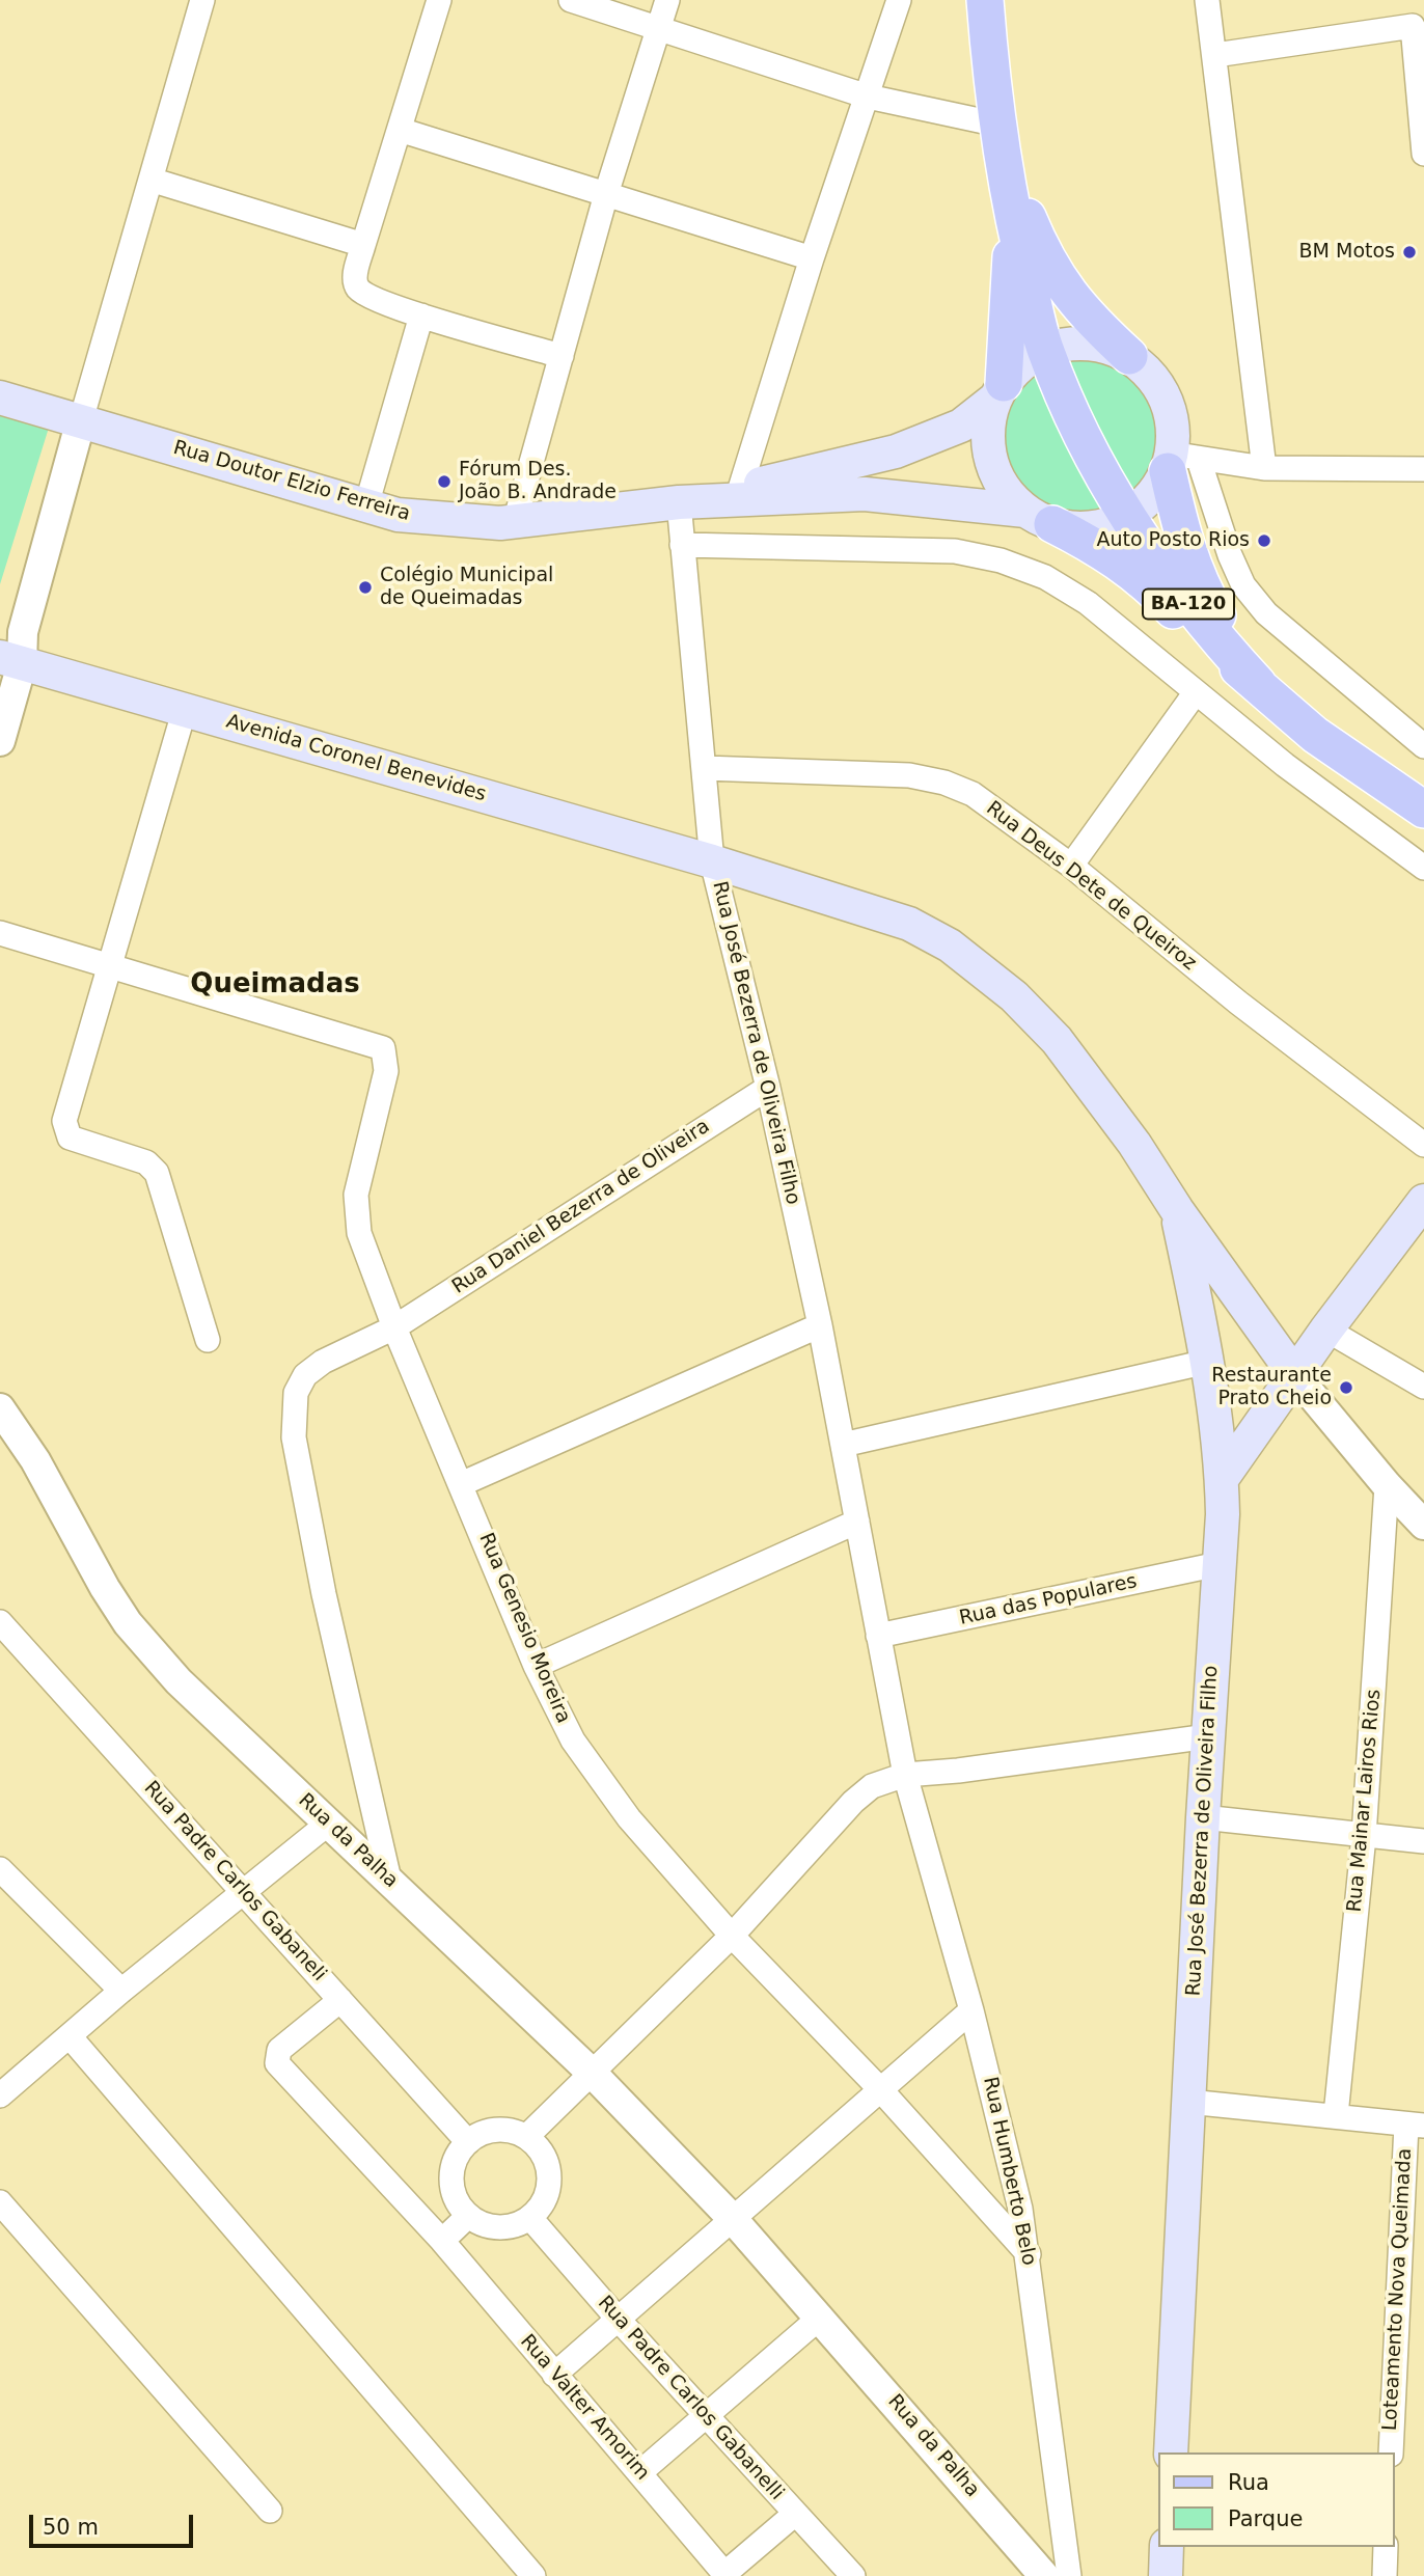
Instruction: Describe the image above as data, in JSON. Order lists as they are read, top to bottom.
{
  "streets": {
    "main road": [
      "Rua Doutor Elzio Ferreira",
      "BA-120",
      "Avenida Coronel Benevides",
      "Rua José Bezerra de Oliveira Filho"
    ],
    "street": [
      "Rua Deus Dete de Queiroz",
      "Rua Daniel Bezerra de Oliveira",
      "Rua das Populares",
      "Rua Genesio Moreira",
      "Rua Mainar Lairos Rios",
      "Rua da Palha",
      "Rua Padre Carlos Gabaneli",
      "Rua Humberto Belo",
      "Loteamento Nova Queimada",
      "Rua Padre Carlos Gabanelli",
      "Rua Valter Amorim"
    ]
  },
  "crossings": [
    ["Avenida Coronel Benevides", "Rua José Bezerra de Oliveira Filho"],
    ["Rua José Bezerra de Oliveira Filho", "Rua Daniel Bezerra de Oliveira"],
    ["Rua José Bezerra de Oliveira Filho", "Rua das Populares"],
    ["Rua José Bezerra de Oliveira Filho", "Rua Humberto Belo"],
    ["Rua José Bezerra de Oliveira Filho", "Loteamento Nova Queimada"],
    ["Rua Daniel Bezerra de Oliveira", "Rua Genesio Moreira"],
    ["Rua Mainar Lairos Rios", "Loteamento Nova Queimada"],
    ["Rua Padre Carlos Gabaneli", "Rua Padre Carlos Gabanelli"],
    ["Rua Padre Carlos Gabaneli", "Rua Valter Amorim"]
  ],
  "districts": ["Queimadas"],
  "places": [
    "BM Motos",
    "Fórum Des. João B. Andrade",
    "Auto Posto Rios",
    "Colégio Municipal de Queimadas",
    "Restaurante Prato Cheio"
  ],
  "legend": ["Rua", "Parque"],
  "scale_bar": "50 m"
}
